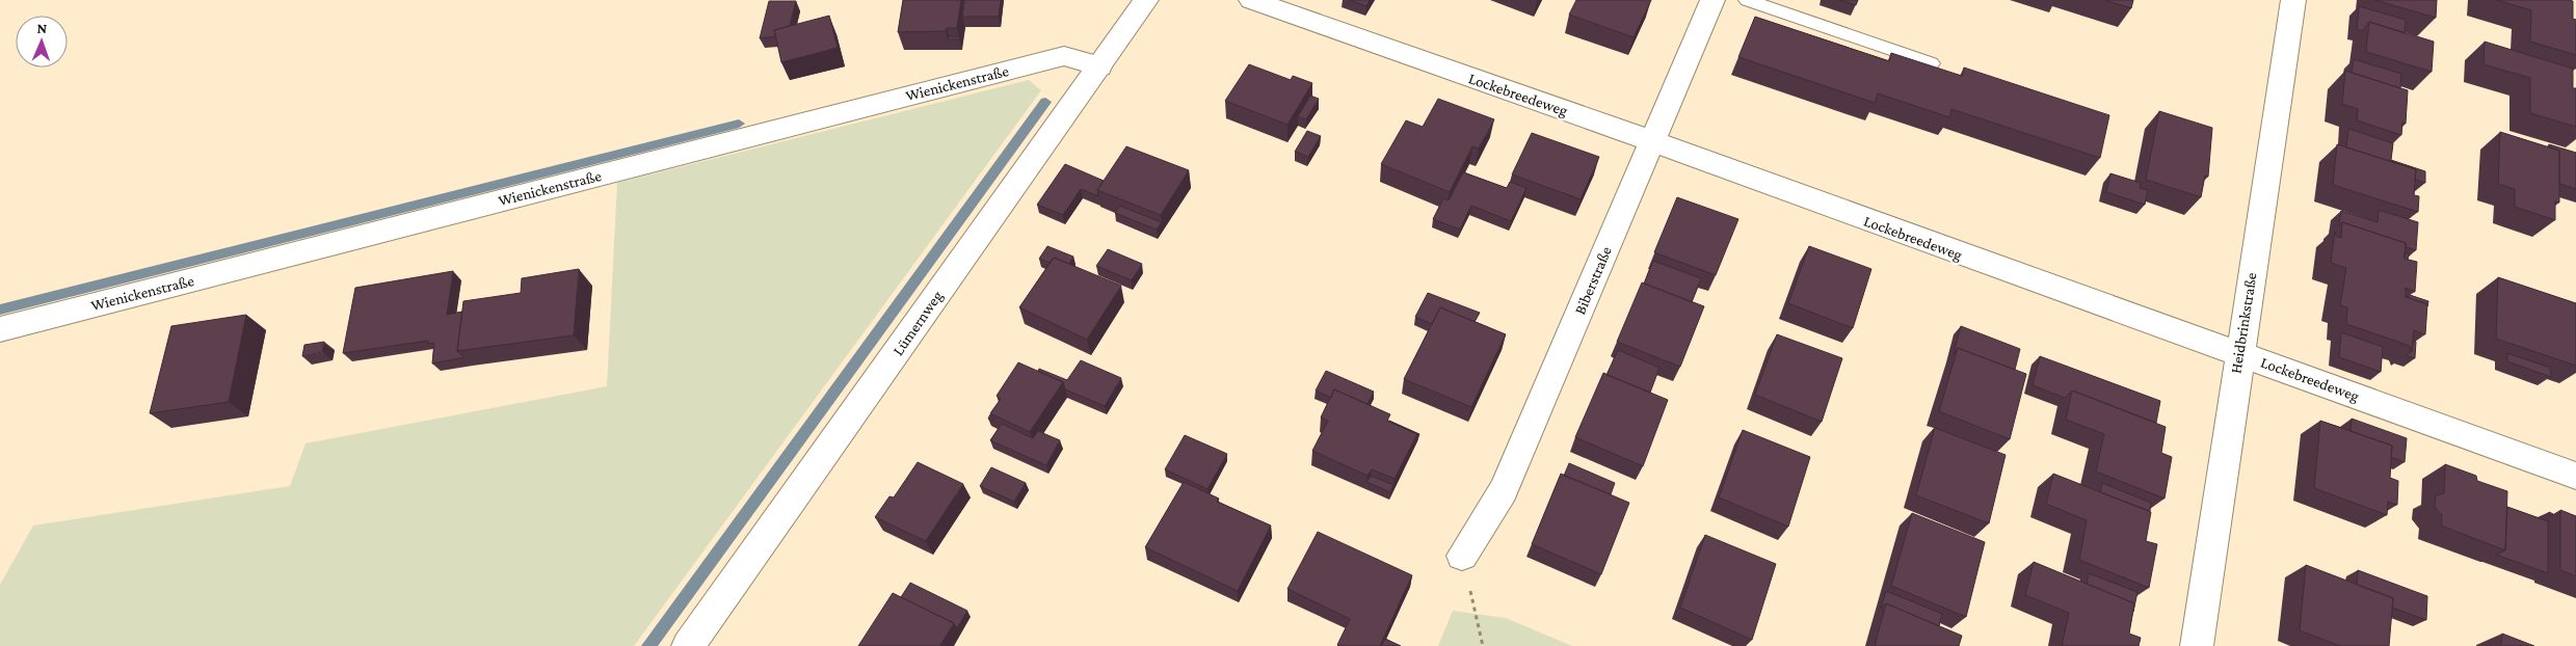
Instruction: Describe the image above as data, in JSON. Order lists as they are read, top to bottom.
{
  "streets": {
    "street": [
      "Wienickenstraße",
      "Lockebreedeweg",
      "Biberstraße",
      "Lümernweg",
      "Heidbrinkstraße"
    ]
  },
  "crossings": [
    ["Wienickenstraße", "Lümernweg"],
    ["Lockebreedeweg", "Biberstraße"],
    ["Lockebreedeweg", "Heidbrinkstraße"]
  ],
  "north": "top"
}
